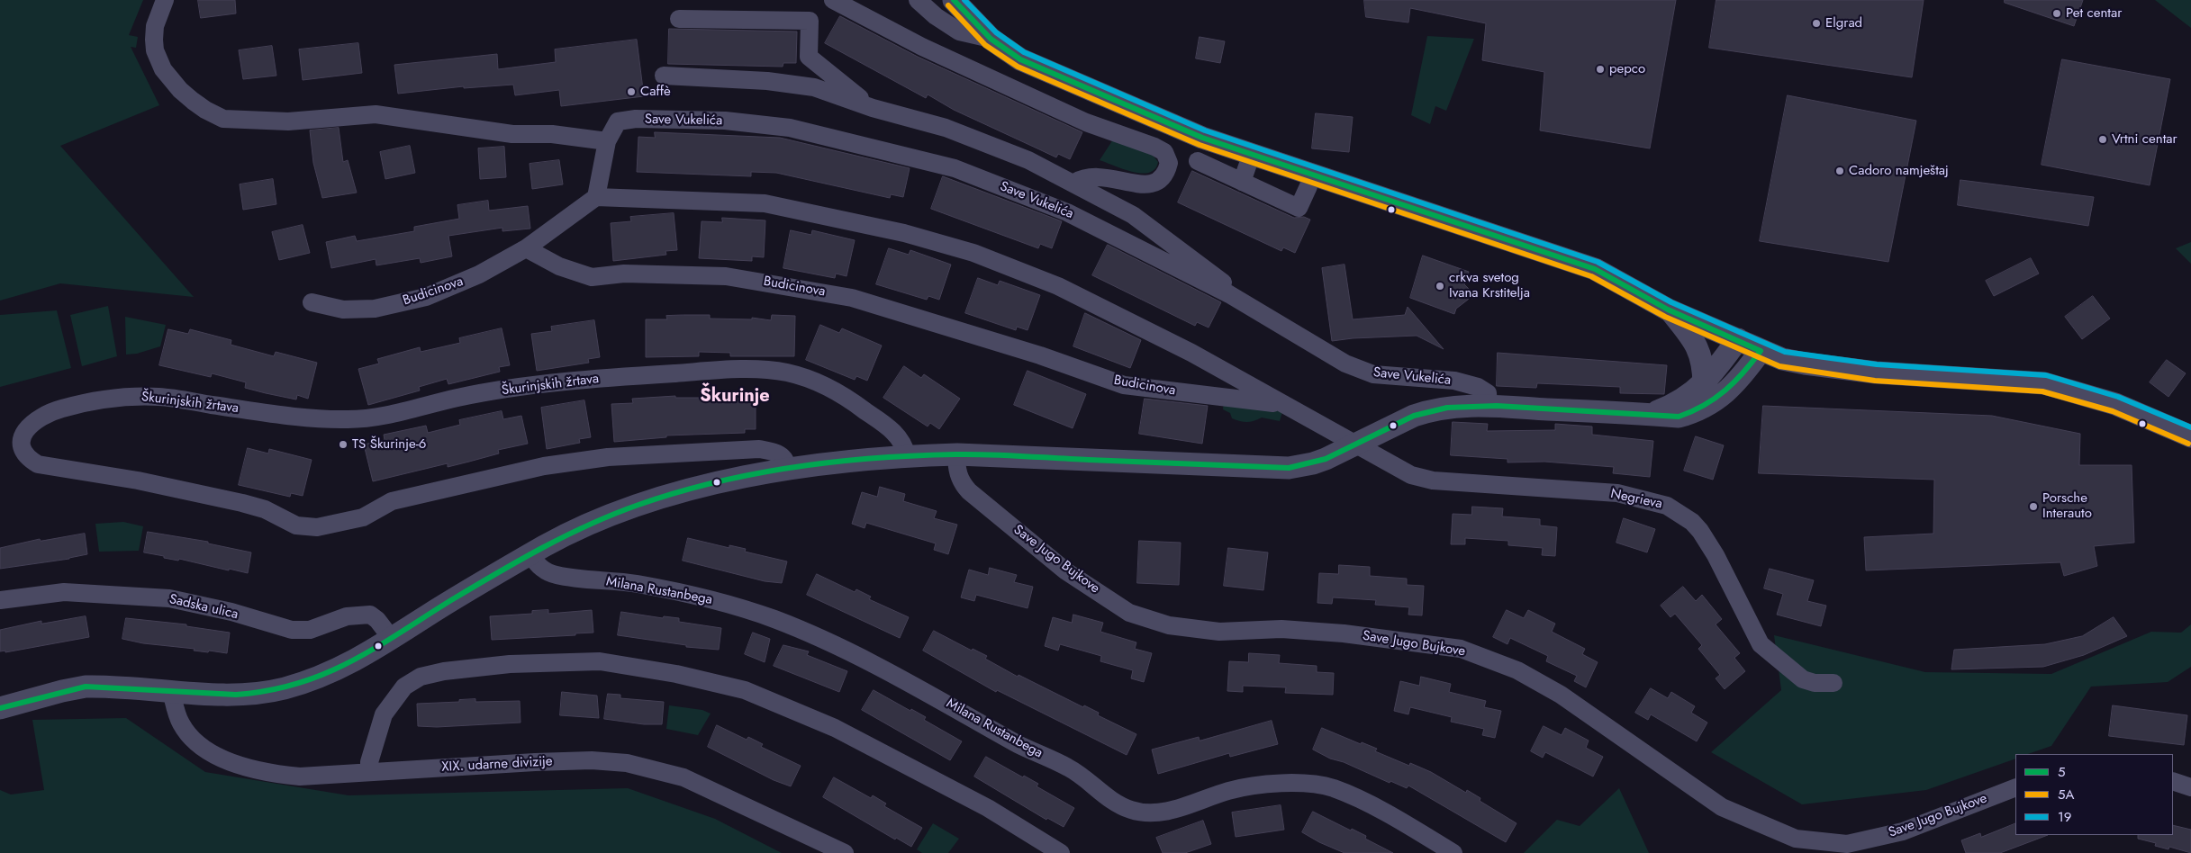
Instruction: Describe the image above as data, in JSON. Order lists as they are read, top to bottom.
{
  "streets": {
    "street": [
      "Save Vukelića",
      "Budicinova",
      "Škurinjskih žrtava",
      "Negrieva",
      "Save Jugo Bujkove",
      "Milana Rustanbega",
      "Sadska ulica",
      "XIX. udarne divizije"
    ]
  },
  "crossings": [
    ["Save Vukelića", "Negrieva"],
    ["Budicinova", "Negrieva"]
  ],
  "districts": ["Škurinje"],
  "places": [
    "Pet centar",
    "Elgrad",
    "pepco",
    "Caffè",
    "Vrtni centar",
    "Cadoro namještaj",
    "crkva svetog Ivana Krstitelja",
    "TS Škurinje-6",
    "Porsche Interauto"
  ],
  "lines": ["transit line 5", "transit line 19", "transit line 5A"],
  "legend": ["5", "5A", "19"]
}
